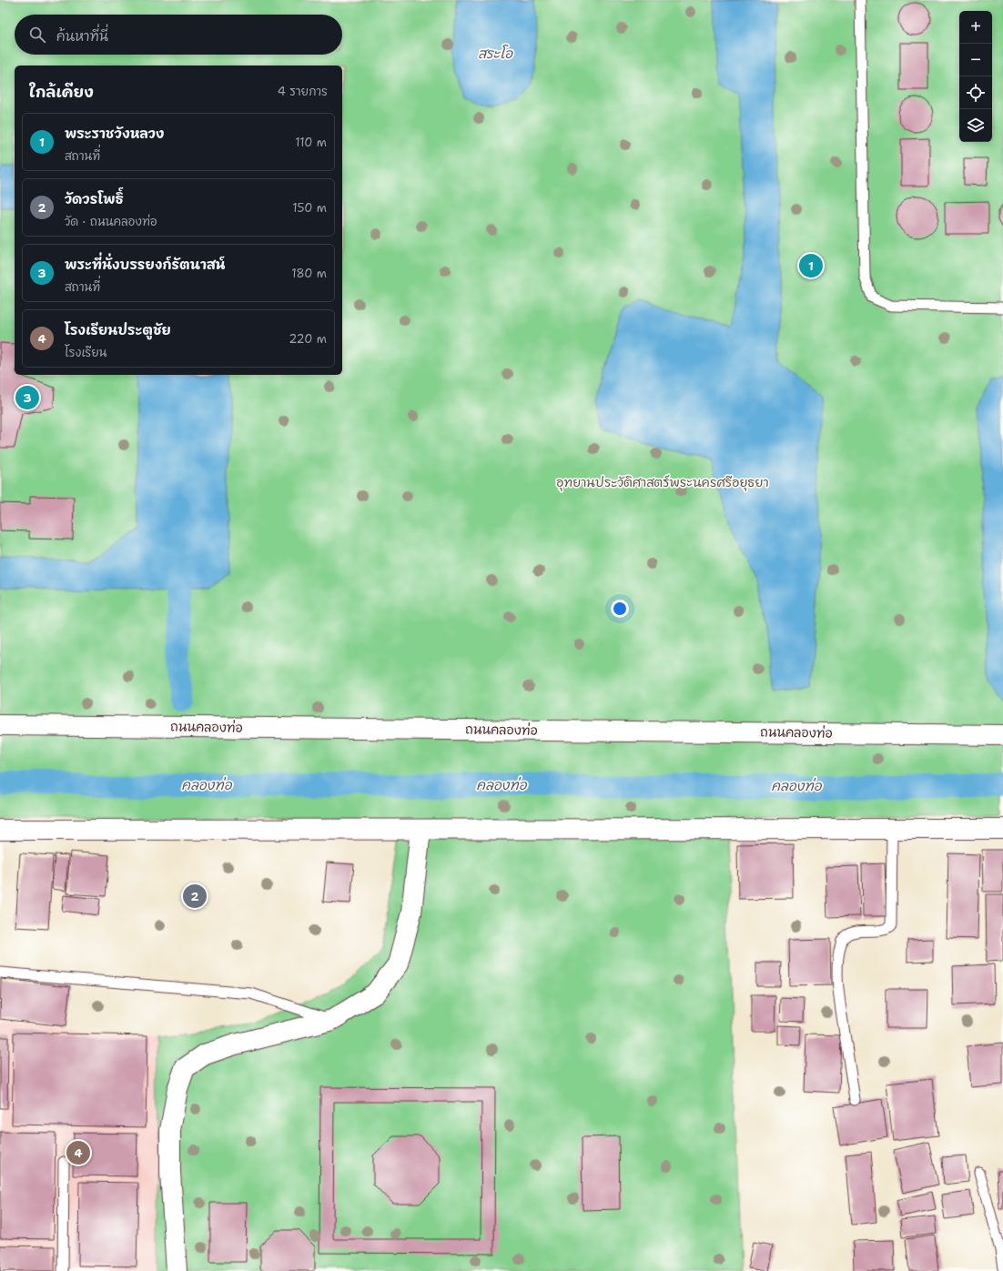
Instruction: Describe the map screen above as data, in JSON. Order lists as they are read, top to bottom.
{
  "streets": {
    "street": ["ถนนคลองท่อ"]
  },
  "water": ["สระโอ", "คลองท่อ"],
  "parks": ["อุทยานประวัติศาสตร์พระนครศรีอยุธยา"],
  "page": {
    "map_buttons": ["+", "−"],
    "search": "ค้นหาที่นี่",
    "heading": ["ใกล้เคียง", "4 รายการ"],
    "list": [
      {
        "mark": "1",
        "name": "พระราชวังหลวง",
        "note": "สถานที่",
        "value": "110 m"
      },
      {
        "mark": "2",
        "name": "วัดวรโพธิ์",
        "note": "วัด · ถนนคลองท่อ",
        "value": "150 m"
      },
      {
        "mark": "3",
        "name": "พระที่นั่งบรรยงก์รัตนาสน์",
        "note": "สถานที่",
        "value": "180 m"
      },
      {
        "mark": "4",
        "name": "โรงเรียนประตูชัย",
        "note": "โรงเรียน",
        "value": "220 m"
      }
    ],
    "pins": [
      "1",
      "3",
      "2",
      "4"
    ]
  }
}
